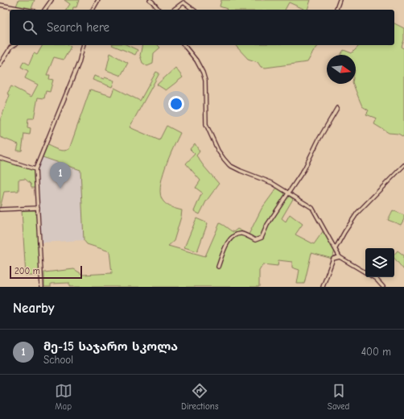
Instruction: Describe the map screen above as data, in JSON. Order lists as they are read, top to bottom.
{
  "scale_bar": "200 m",
  "north": "right",
  "page": {
    "search": "Search here",
    "pins": "1",
    "scale": "200 m",
    "heading": "Nearby",
    "list": [
      {
        "mark": "1",
        "name": "მე-15 საჯარო სკოლა",
        "note": "School",
        "value": "400 m"
      }
    ],
    "nav": ["Map", "Directions", "Saved"]
  }
}
